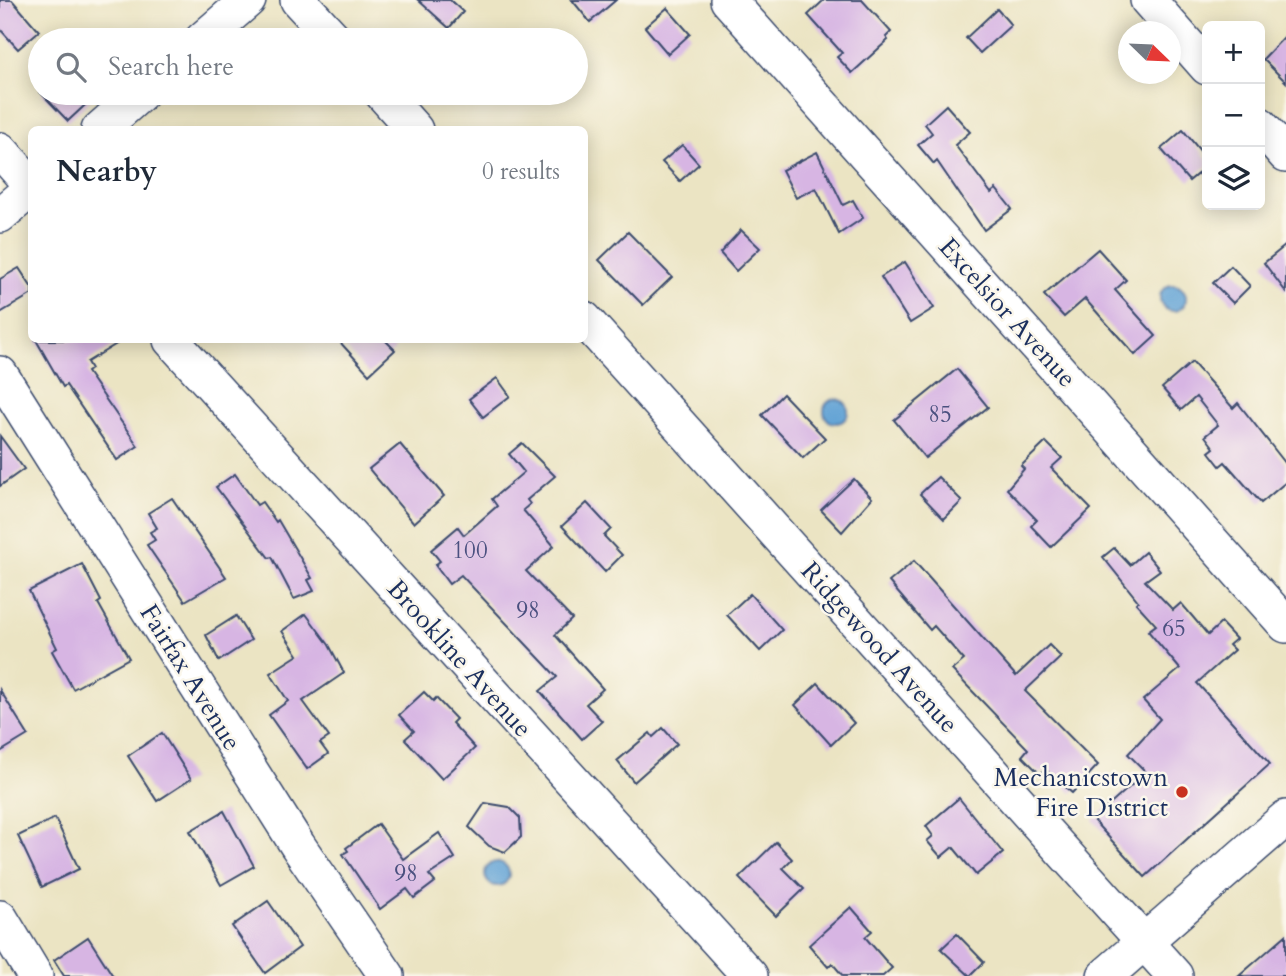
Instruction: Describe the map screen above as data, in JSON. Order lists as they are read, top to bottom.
{
  "streets": {
    "street": [
      "Excelsior Avenue",
      "Ridgewood Avenue",
      "Brookline Avenue",
      "Fairfax Avenue"
    ]
  },
  "places": ["Mechanicstown Fire District"],
  "house_numbers": [
    "85",
    "100",
    "98",
    "65",
    "98"
  ],
  "north": "bottom right",
  "page": {
    "map_buttons": ["+", "−"],
    "search": "Search here",
    "heading": ["Nearby", "0 results"]
  }
}
